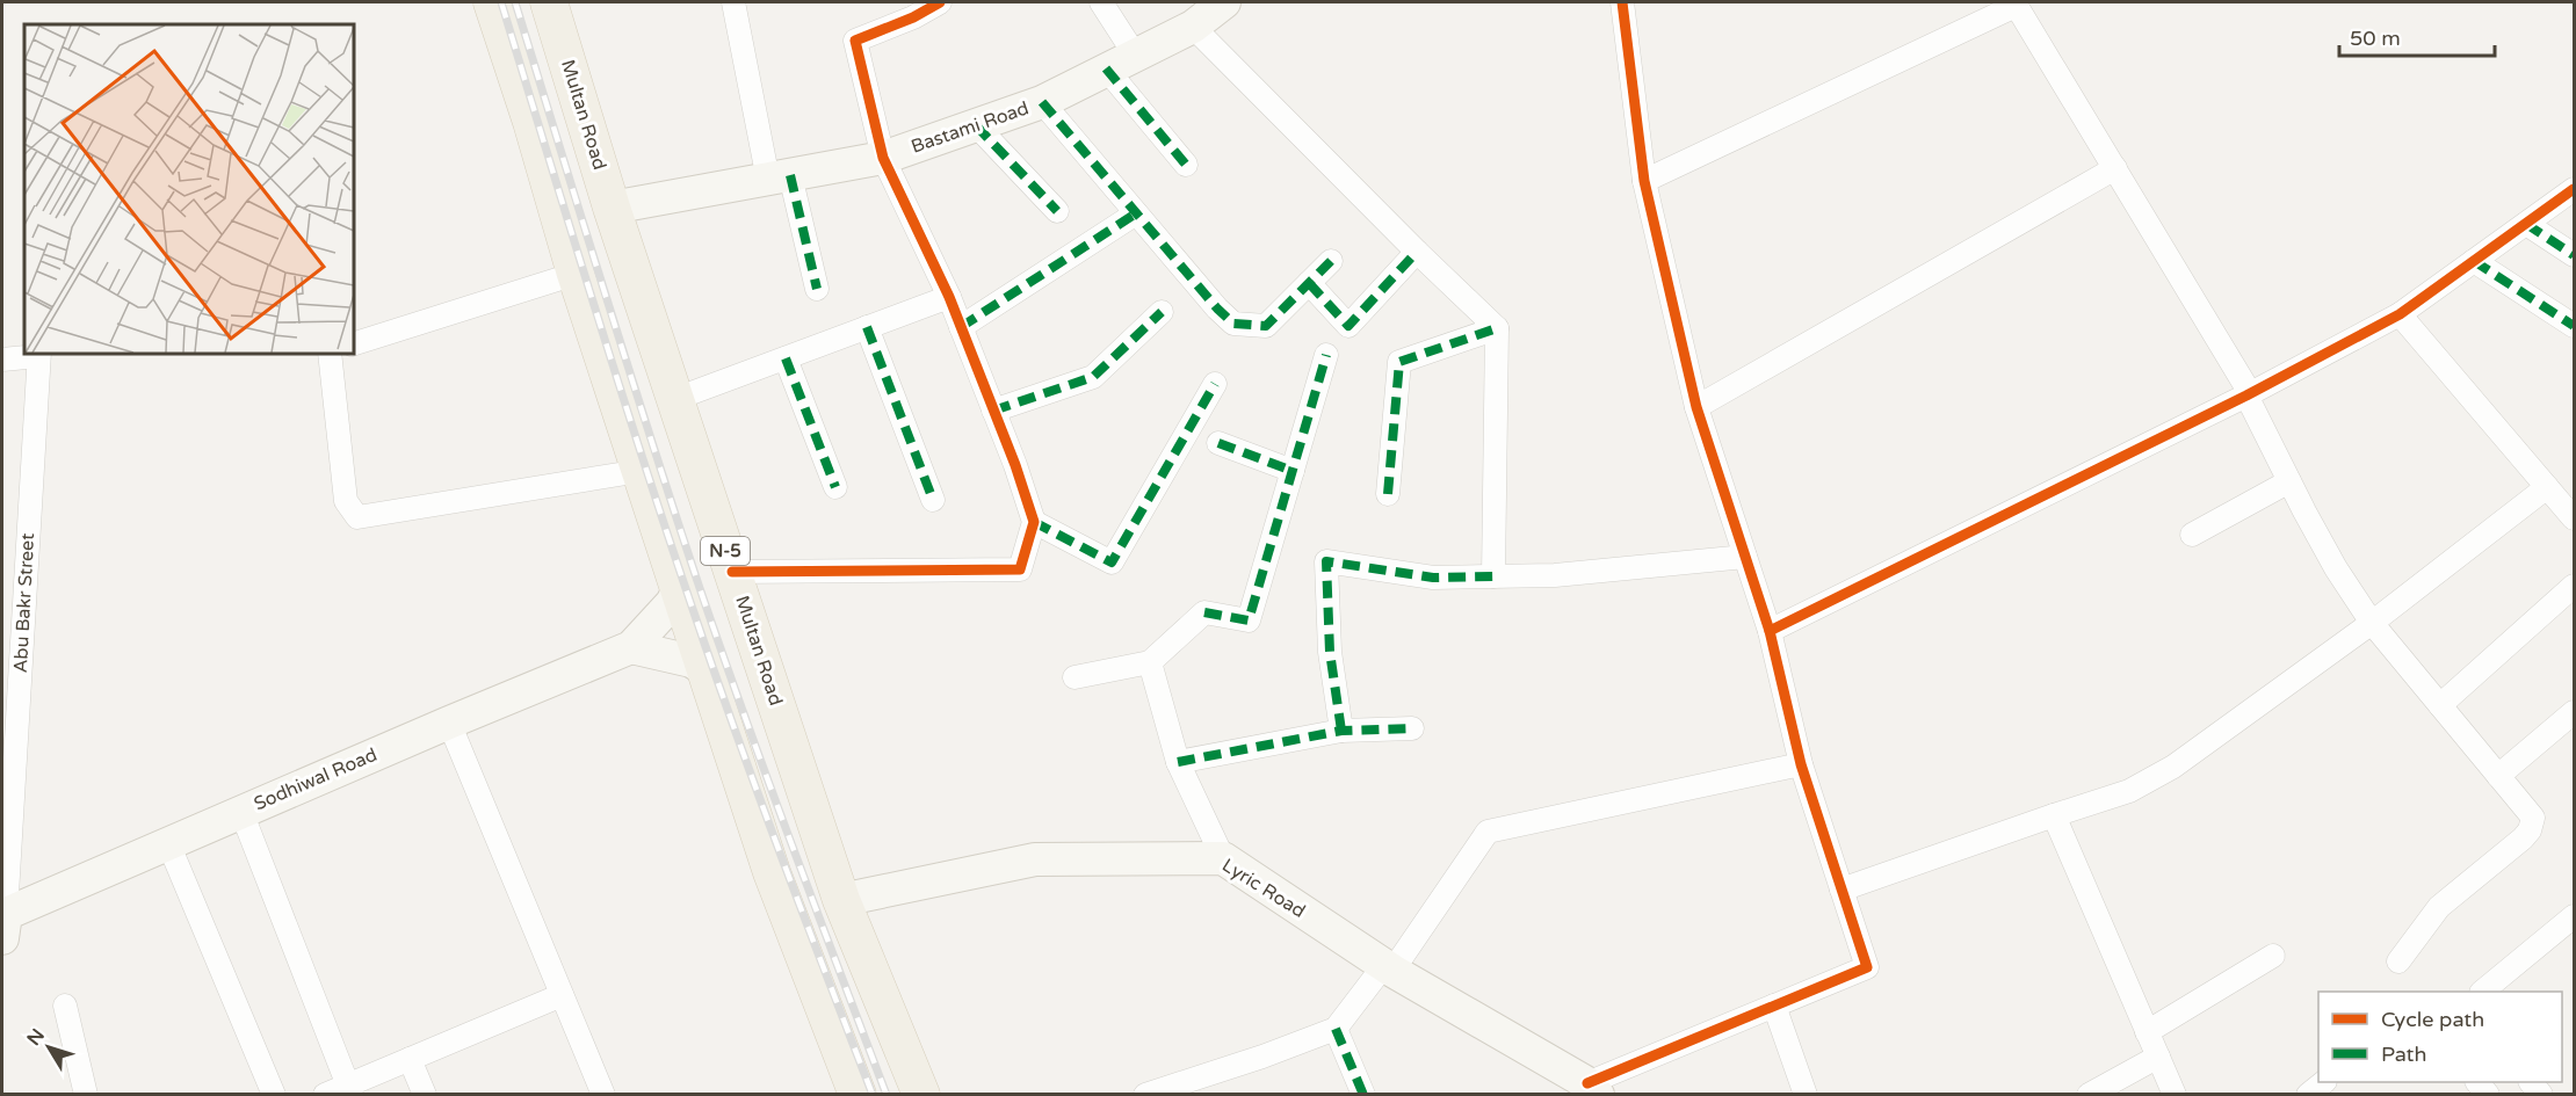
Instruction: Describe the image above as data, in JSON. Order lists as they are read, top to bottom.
{
  "streets": {
    "main road": ["Multan Road", "N-5"],
    "street": [
      "Bastami Road",
      "Abu Bakr Street",
      "Sodhiwal Road",
      "Lyric Road"
    ]
  },
  "crossings": [
    ["Multan Road", "Bastami Road"],
    ["Multan Road", "Lyric Road"],
    ["N-5", "Sodhiwal Road"],
    ["Abu Bakr Street", "Sodhiwal Road"]
  ],
  "legend": ["Cycle path", "Path"],
  "scale_bar": "50 m",
  "north": "top left"
}
